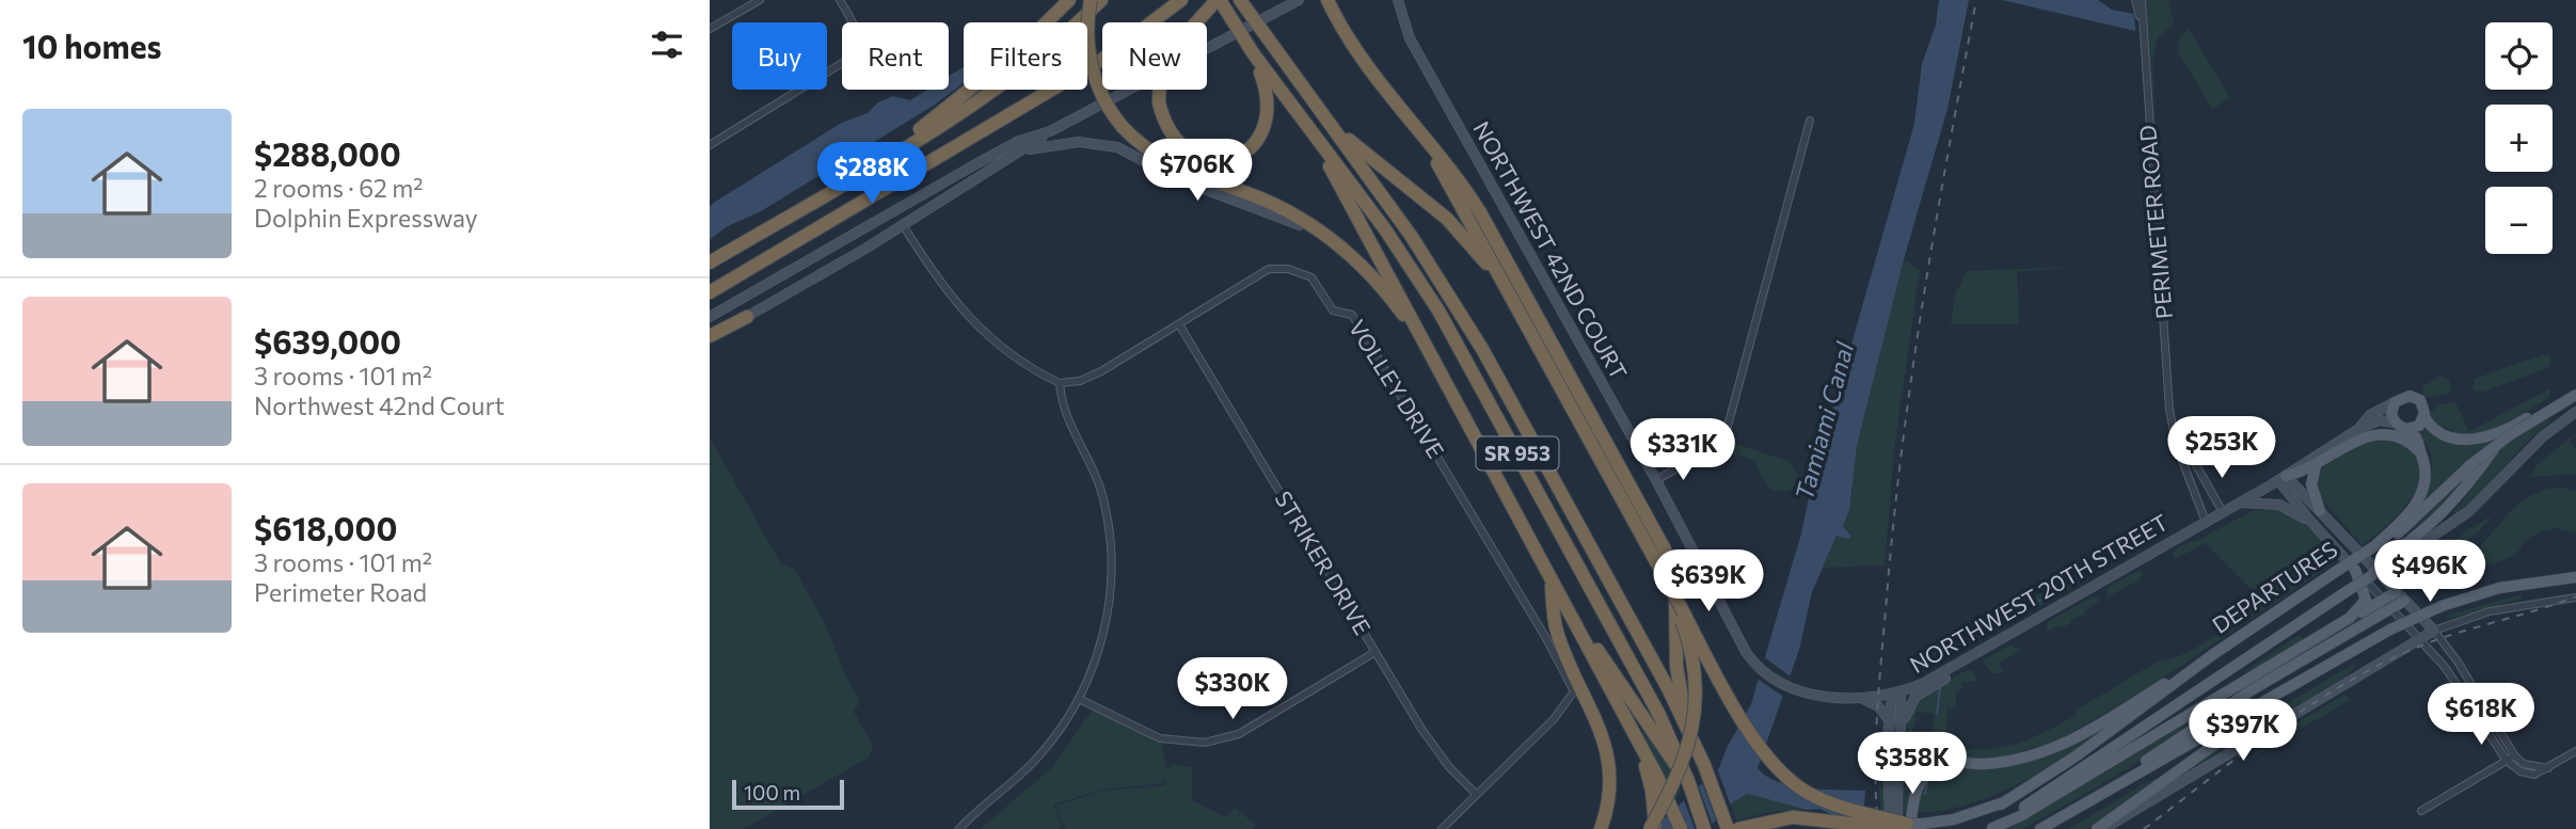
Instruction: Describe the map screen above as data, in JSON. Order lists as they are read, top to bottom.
{
  "streets": {
    "highway": ["SR 953"],
    "main road": ["DEPARTURES"],
    "street": [
      "PERIMETER ROAD",
      "NORTHWEST 42ND COURT",
      "VOLLEY DRIVE",
      "STRIKER DRIVE",
      "NORTHWEST 20TH STREET"
    ]
  },
  "crossings": [
    ["PERIMETER ROAD", "NORTHWEST 20TH STREET"],
    ["NORTHWEST 42ND COURT", "NORTHWEST 20TH STREET"],
    ["VOLLEY DRIVE", "STRIKER DRIVE"]
  ],
  "water": ["Tamiami Canal"],
  "scale_bar": "100 m",
  "page": {
    "heading": "10 homes",
    "map_buttons": ["+", "−"],
    "chip": [
      "Buy",
      "Rent",
      "Filters",
      "New"
    ],
    "list": [
      {
        "name": "$288,000",
        "note": "2 rooms · 62 m² · Dolphin Expressway"
      },
      {
        "name": "$639,000",
        "note": "3 rooms · 101 m² · Northwest 42nd Court"
      },
      {
        "name": "$618,000",
        "note": "3 rooms · 101 m² · Perimeter Road"
      }
    ],
    "price": [
      "$706K",
      "$288K",
      "$253K",
      "$331K",
      "$496K",
      "$639K",
      "$330K",
      "$618K",
      "$397K",
      "$358K"
    ],
    "scale": "100 m"
  }
}
